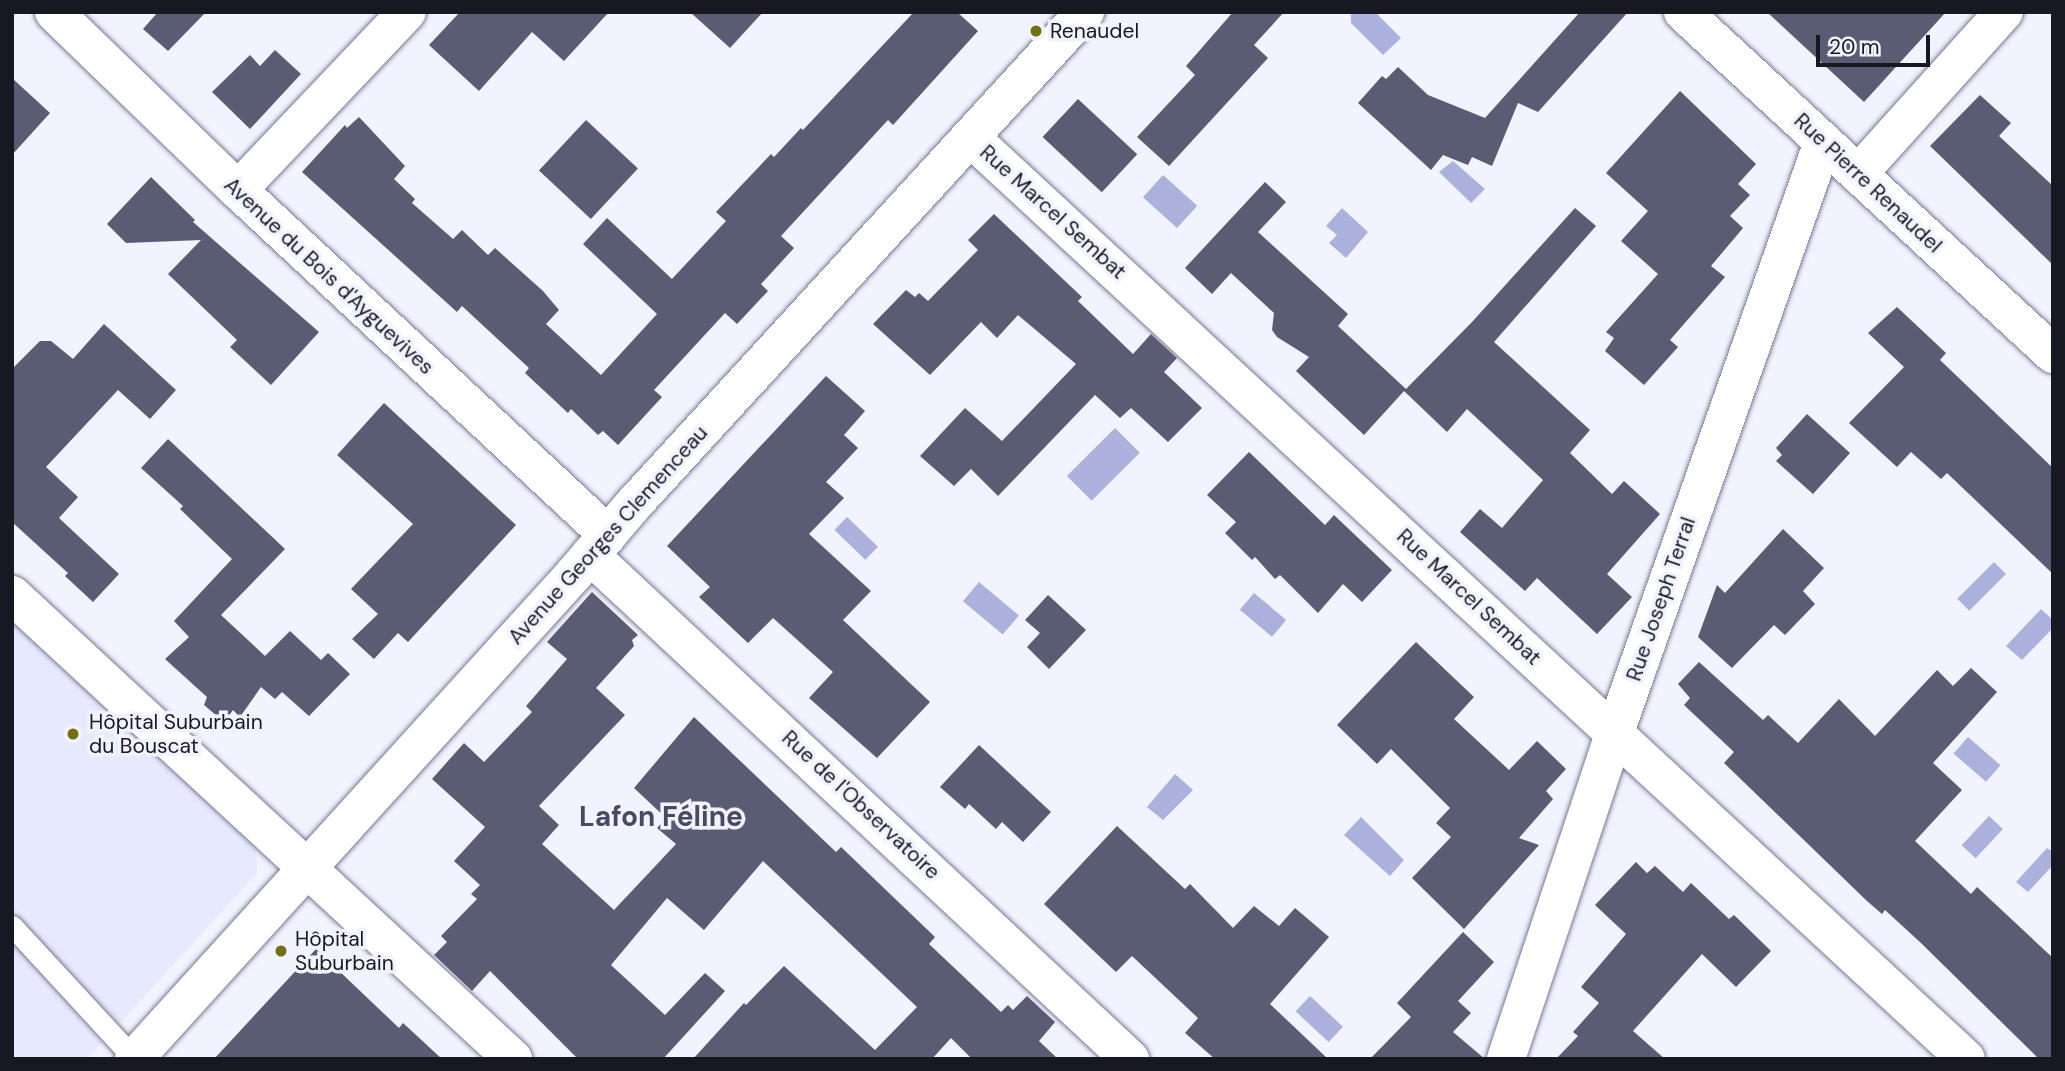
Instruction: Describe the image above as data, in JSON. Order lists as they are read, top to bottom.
{
  "streets": {
    "street": [
      "Rue Pierre Renaudel",
      "Rue Marcel Sembat",
      "Avenue du Bois d'Ayguevives",
      "Avenue Georges Clemenceau",
      "Rue Joseph Terral",
      "Rue de l'Observatoire"
    ]
  },
  "crossings": [
    ["Rue Pierre Renaudel", "Rue Joseph Terral"],
    ["Rue Marcel Sembat", "Avenue Georges Clemenceau"],
    ["Rue Marcel Sembat", "Rue Joseph Terral"],
    ["Avenue du Bois d'Ayguevives", "Avenue Georges Clemenceau"],
    ["Avenue du Bois d'Ayguevives", "Rue de l'Observatoire"],
    ["Avenue Georges Clemenceau", "Rue de l'Observatoire"]
  ],
  "districts": ["Lafon Féline"],
  "places": ["Renaudel", "Hôpital Suburbain du Bouscat", "Hôpital Suburbain"],
  "scale_bar": "20 m"
}
